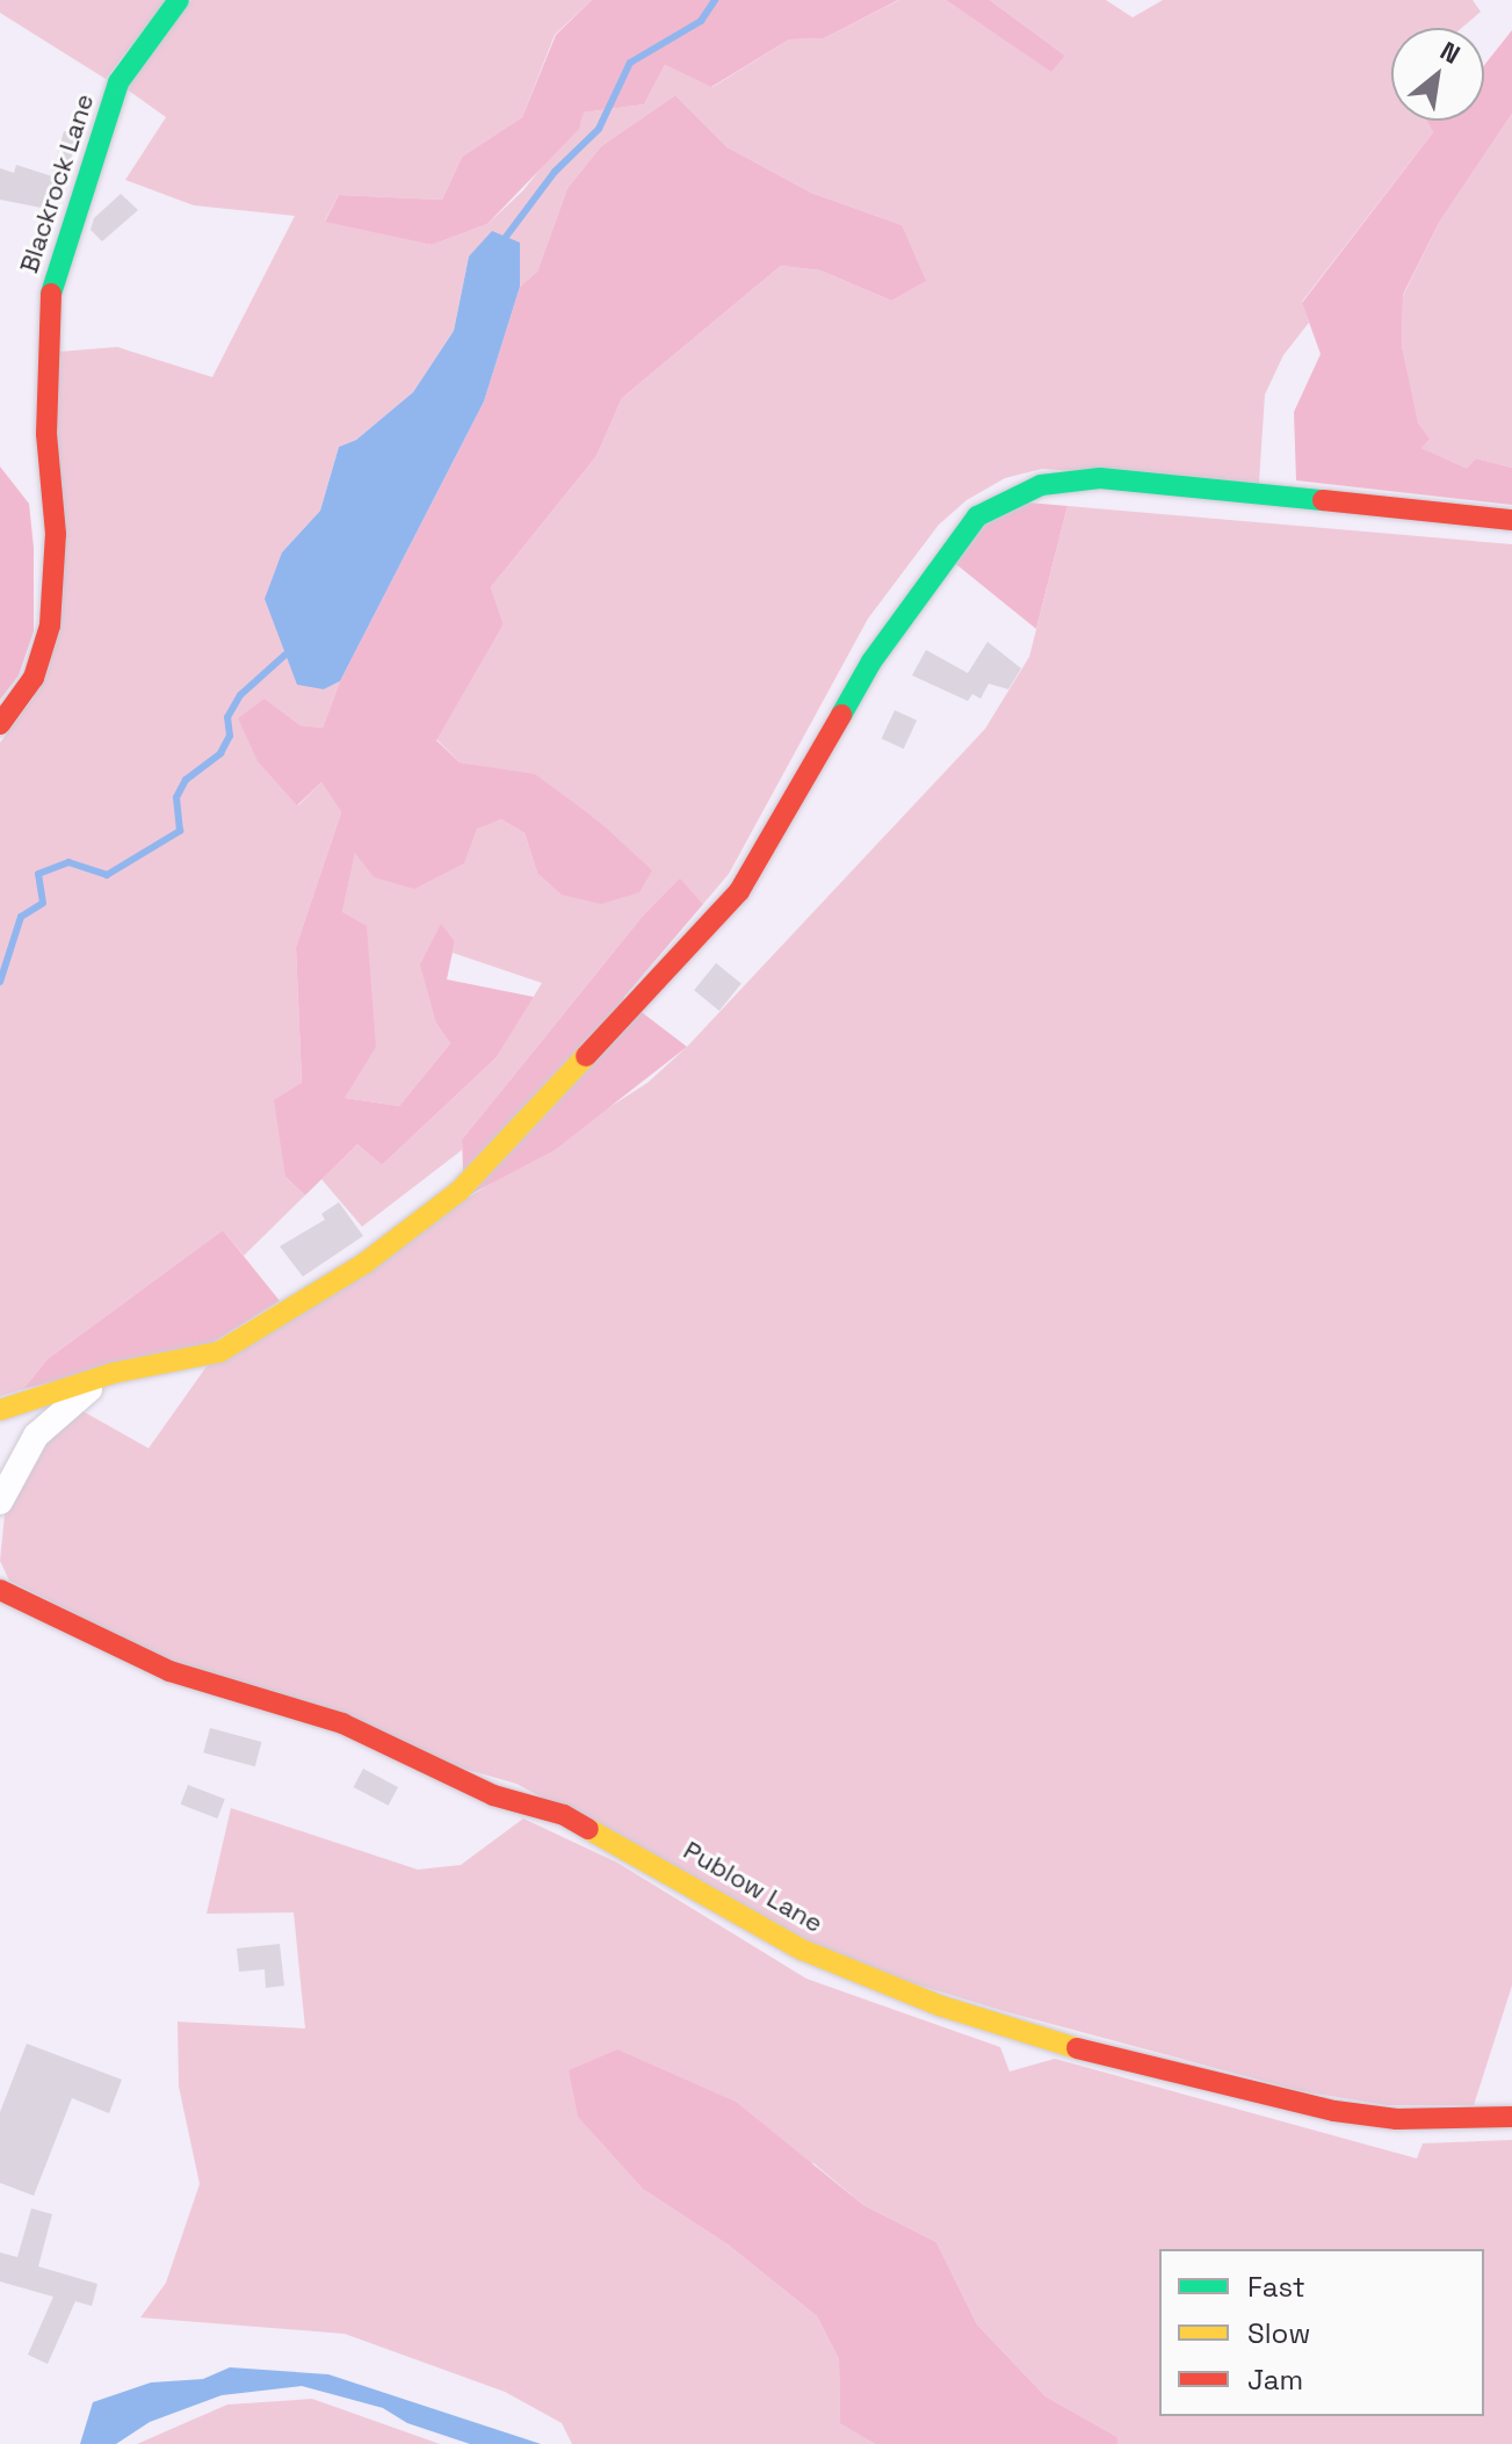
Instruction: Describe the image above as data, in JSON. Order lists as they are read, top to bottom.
{
  "streets": {
    "street": ["Blackrock Lane", "Publow Lane"]
  },
  "legend": ["Fast", "Slow", "Jam"],
  "north": "top right"
}
